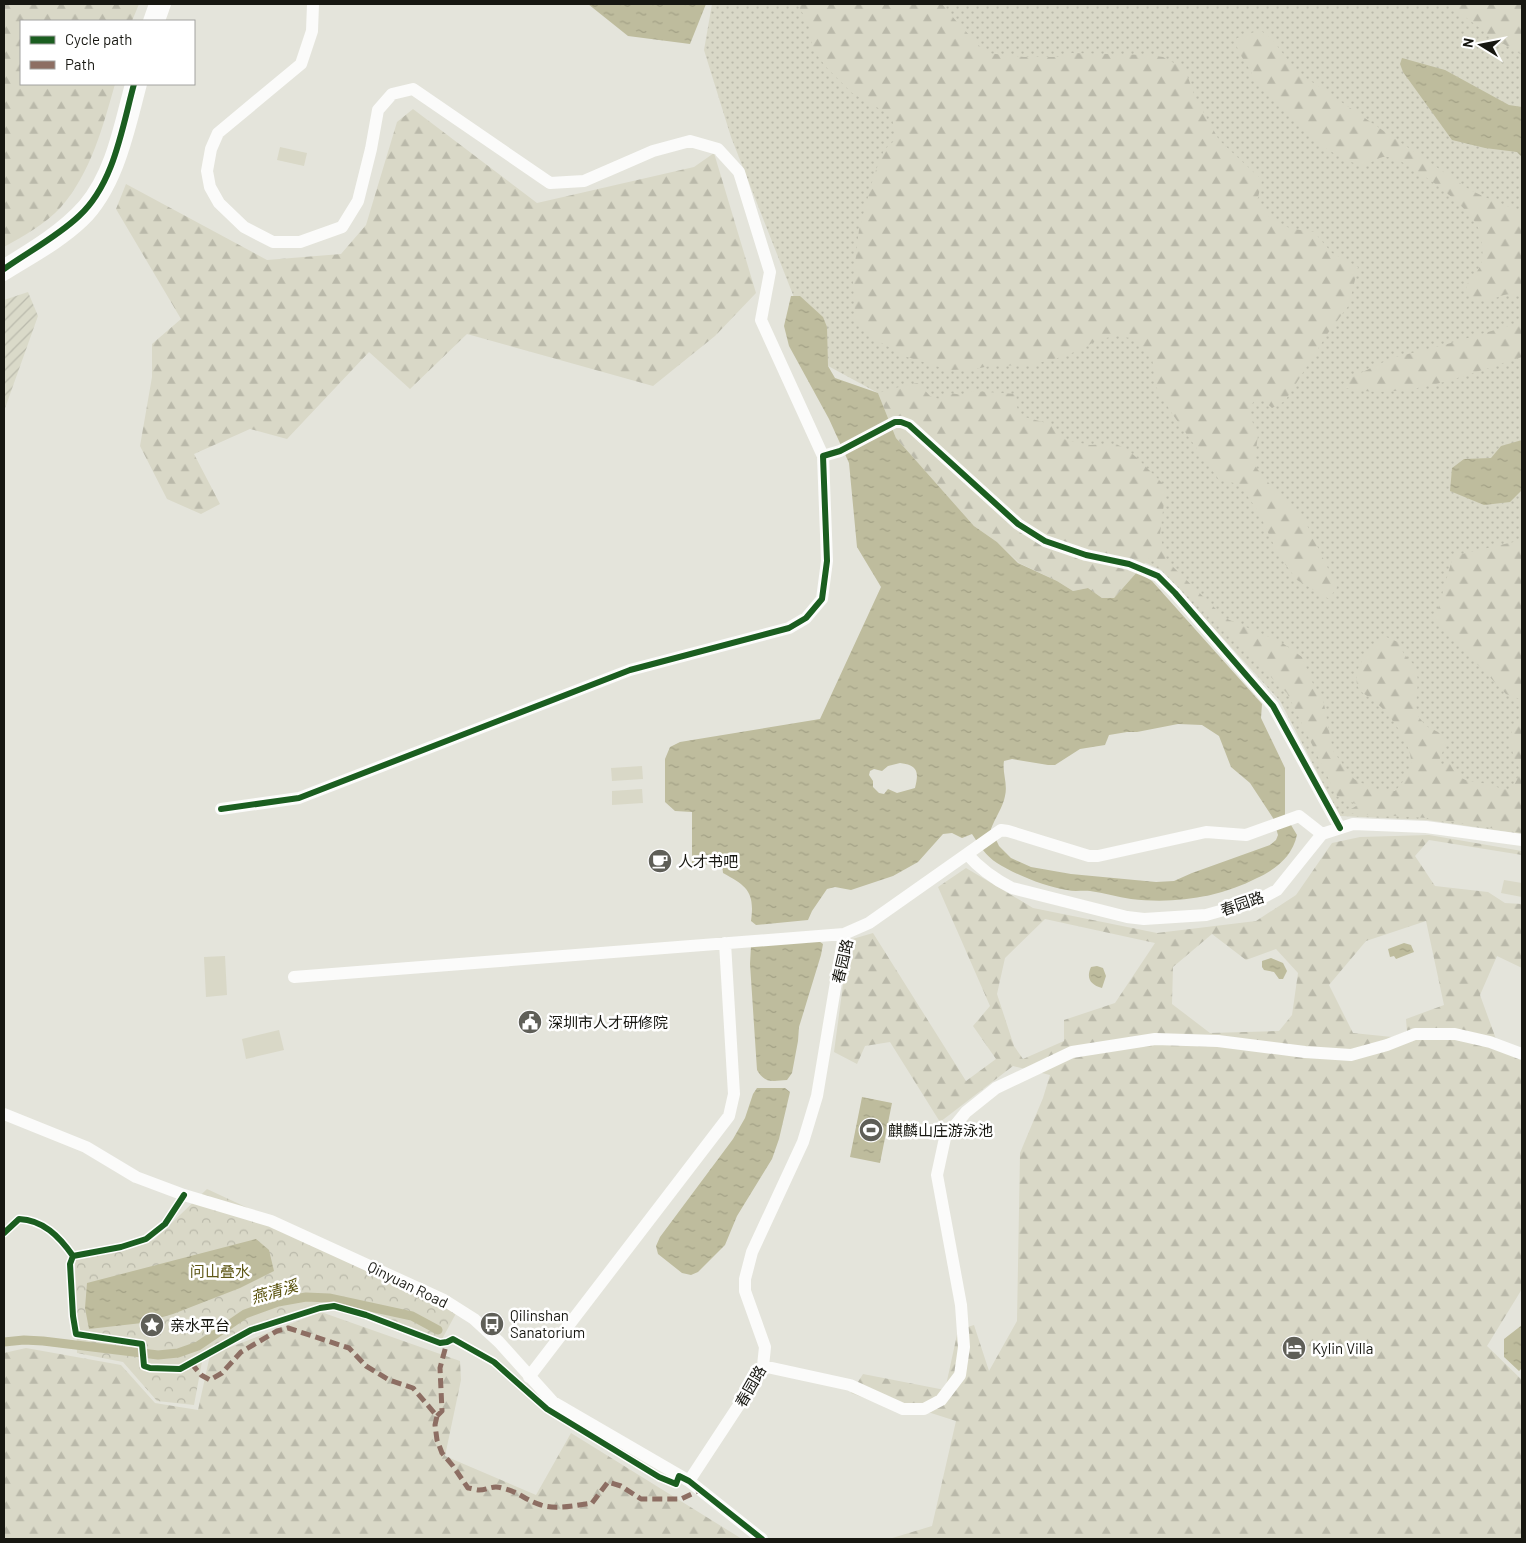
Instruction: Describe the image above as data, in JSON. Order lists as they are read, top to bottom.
{
  "streets": {
    "street": ["春园路", "Qinyuan Road"]
  },
  "crossings": [
    ["春园路", "Qinyuan Road"]
  ],
  "water": ["燕清溪"],
  "parks": ["问山叠水"],
  "places": {
    "cafe": ["人才书吧"],
    "public building": ["深圳市人才研修院"],
    "sports": ["麒麟山庄游泳池"],
    "bus stop": ["Qilinshan Sanatorium"],
    "place": ["亲水平台"],
    "hotel": ["Kylin Villa"]
  },
  "legend": ["Cycle path", "Path"],
  "north": "left"
}
